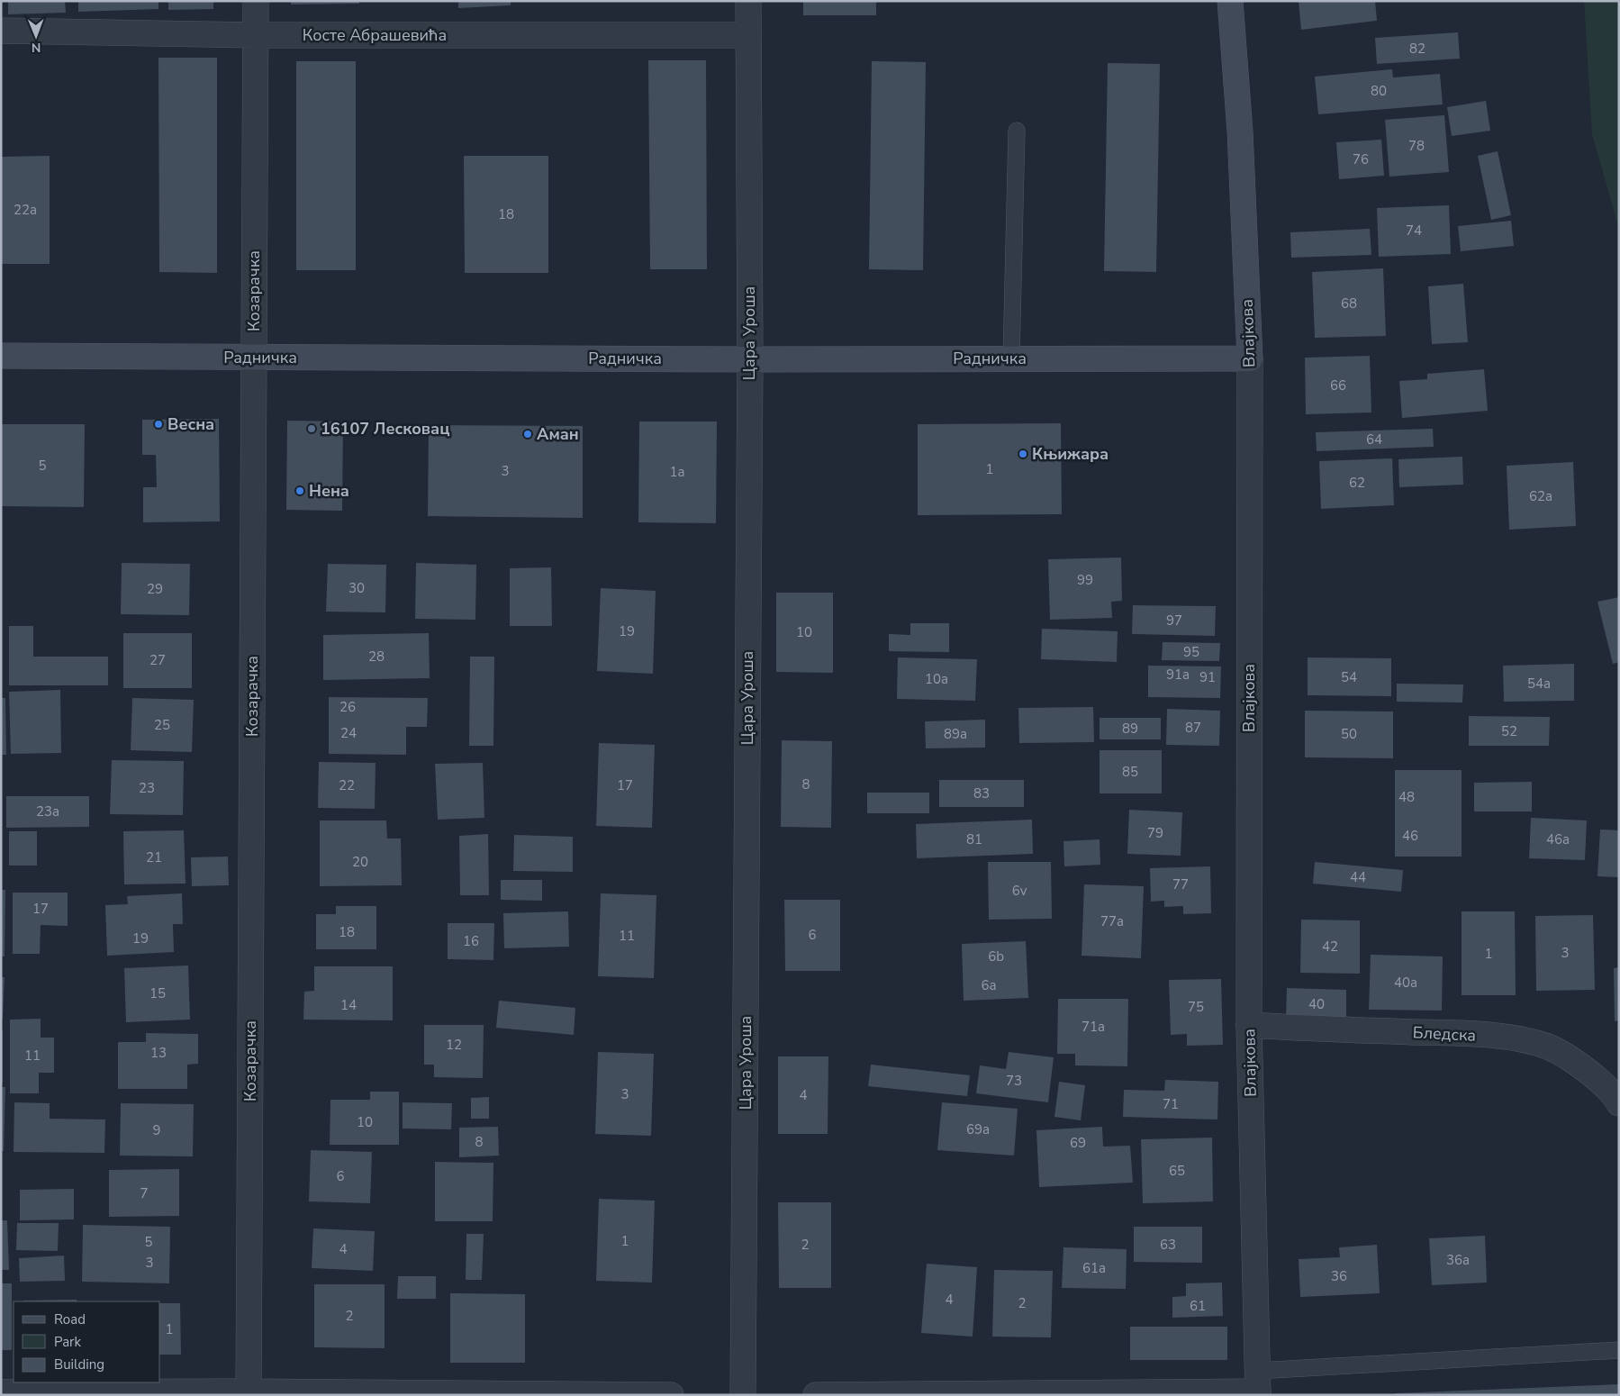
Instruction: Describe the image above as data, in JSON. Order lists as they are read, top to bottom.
{
  "streets": {
    "main road": ["Влајкова", "Радничка"],
    "street": [
      "Косте Абрашевића",
      "Козарачка",
      "Цара Уроша",
      "Бледска"
    ]
  },
  "crossings": [
    ["Косте Абрашевића", "Козарачка"],
    ["Косте Абрашевића", "Цара Уроша"],
    ["Козарачка", "Радничка"],
    ["Цара Уроша", "Радничка"],
    ["Влајкова", "Радничка"],
    ["Влајкова", "Бледска"]
  ],
  "places": [
    "Весна",
    "16107 Лесковац",
    "Аман",
    "Књижара",
    "Нена"
  ],
  "house_numbers": [
    "82",
    "80",
    "78",
    "76",
    "22a",
    "18",
    "74",
    "68",
    "66",
    "64",
    "5",
    "1",
    "3",
    "1a",
    "62",
    "62a",
    "99",
    "30",
    "29",
    "97",
    "19",
    "10",
    "95",
    "28",
    "27",
    "91a",
    "91",
    "54",
    "10a",
    "54a",
    "26",
    "25",
    "87",
    "89",
    "52",
    "24",
    "89a",
    "50",
    "85",
    "8",
    "22",
    "17",
    "23",
    "83",
    "48",
    "23a",
    "79",
    "46",
    "81",
    "46a",
    "21",
    "20",
    "44",
    "77",
    "6v",
    "17",
    "77a",
    "18",
    "6",
    "11",
    "19",
    "16",
    "42",
    "3",
    "1",
    "6b",
    "40a",
    "6a",
    "15",
    "40",
    "14",
    "75",
    "71a",
    "12",
    "13",
    "11",
    "73",
    "3",
    "4",
    "71",
    "10",
    "69a",
    "9",
    "8",
    "69",
    "65",
    "6",
    "7",
    "1",
    "5",
    "2",
    "63",
    "4",
    "36a",
    "3",
    "61a",
    "36",
    "4",
    "2",
    "61",
    "2",
    "1"
  ],
  "legend": ["Road", "Park", "Building"],
  "north": "bottom"
}
